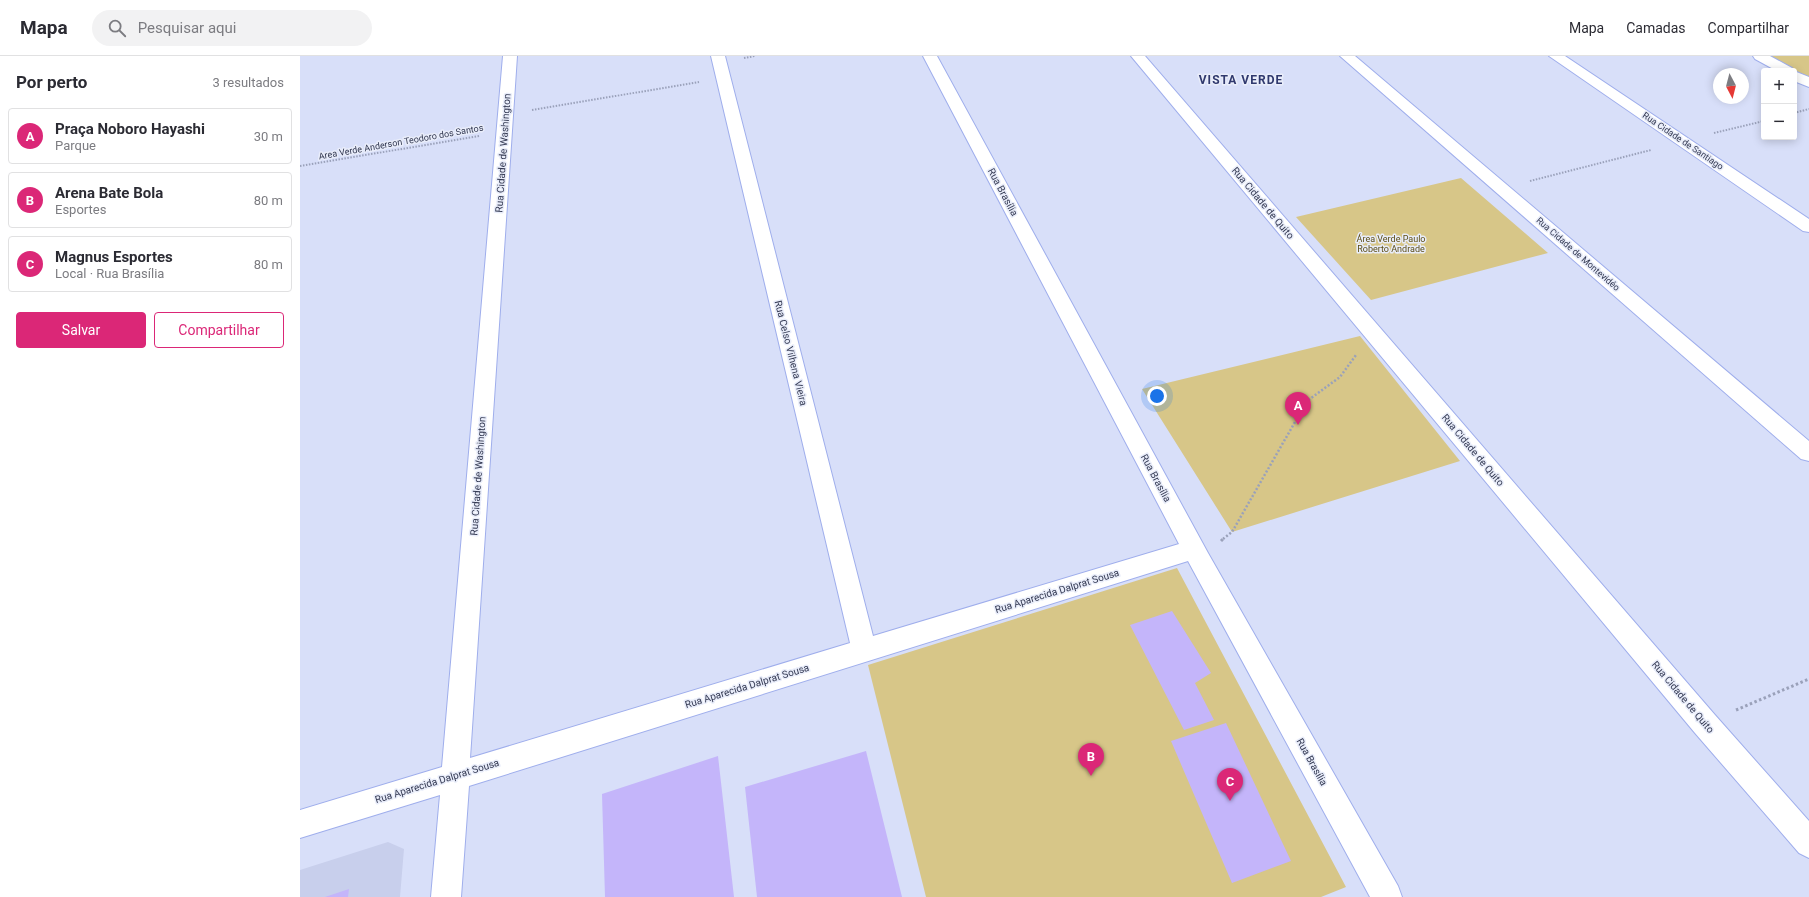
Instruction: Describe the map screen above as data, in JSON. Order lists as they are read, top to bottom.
{
  "streets": {
    "street": [
      "Rua Cidade de Santiago",
      "Rua Cidade de Washington",
      "Rua Brasília",
      "Rua Cidade de Quito",
      "Rua Cidade de Montevidéo",
      "Rua Celso Vilhena Vieira",
      "Rua Aparecida Dalprat Sousa"
    ],
    "path": ["Area Verde Anderson Teodoro dos Santos"]
  },
  "crossings": [
    ["Area Verde Anderson Teodoro dos Santos", "Rua Cidade de Washington"],
    ["Area Verde Anderson Teodoro dos Santos", "Rua Celso Vilhena Vieira"],
    ["Rua Cidade de Washington", "Rua Aparecida Dalprat Sousa"],
    ["Rua Brasília", "Rua Aparecida Dalprat Sousa"],
    ["Rua Celso Vilhena Vieira", "Rua Aparecida Dalprat Sousa"]
  ],
  "districts": ["VISTA VERDE"],
  "parks": ["Área Verde Paulo Roberto Andrade"],
  "north": "bottom",
  "page": {
    "header": "Mapa",
    "search": "Pesquisar aqui",
    "nav": ["Mapa", "Camadas", "Compartilhar"],
    "heading": ["Por perto", "3 resultados"],
    "map_buttons": ["+", "−"],
    "list": [
      {
        "mark": "A",
        "name": "Praça Noboro Hayashi",
        "note": "Parque",
        "value": "30 m"
      },
      {
        "mark": "B",
        "name": "Arena Bate Bola",
        "note": "Esportes",
        "value": "80 m"
      },
      {
        "mark": "C",
        "name": "Magnus Esportes",
        "note": "Local · Rua Brasília",
        "value": "80 m"
      }
    ],
    "buttons": ["Salvar", "Compartilhar"],
    "pins": ["A", "B", "C"]
  }
}
